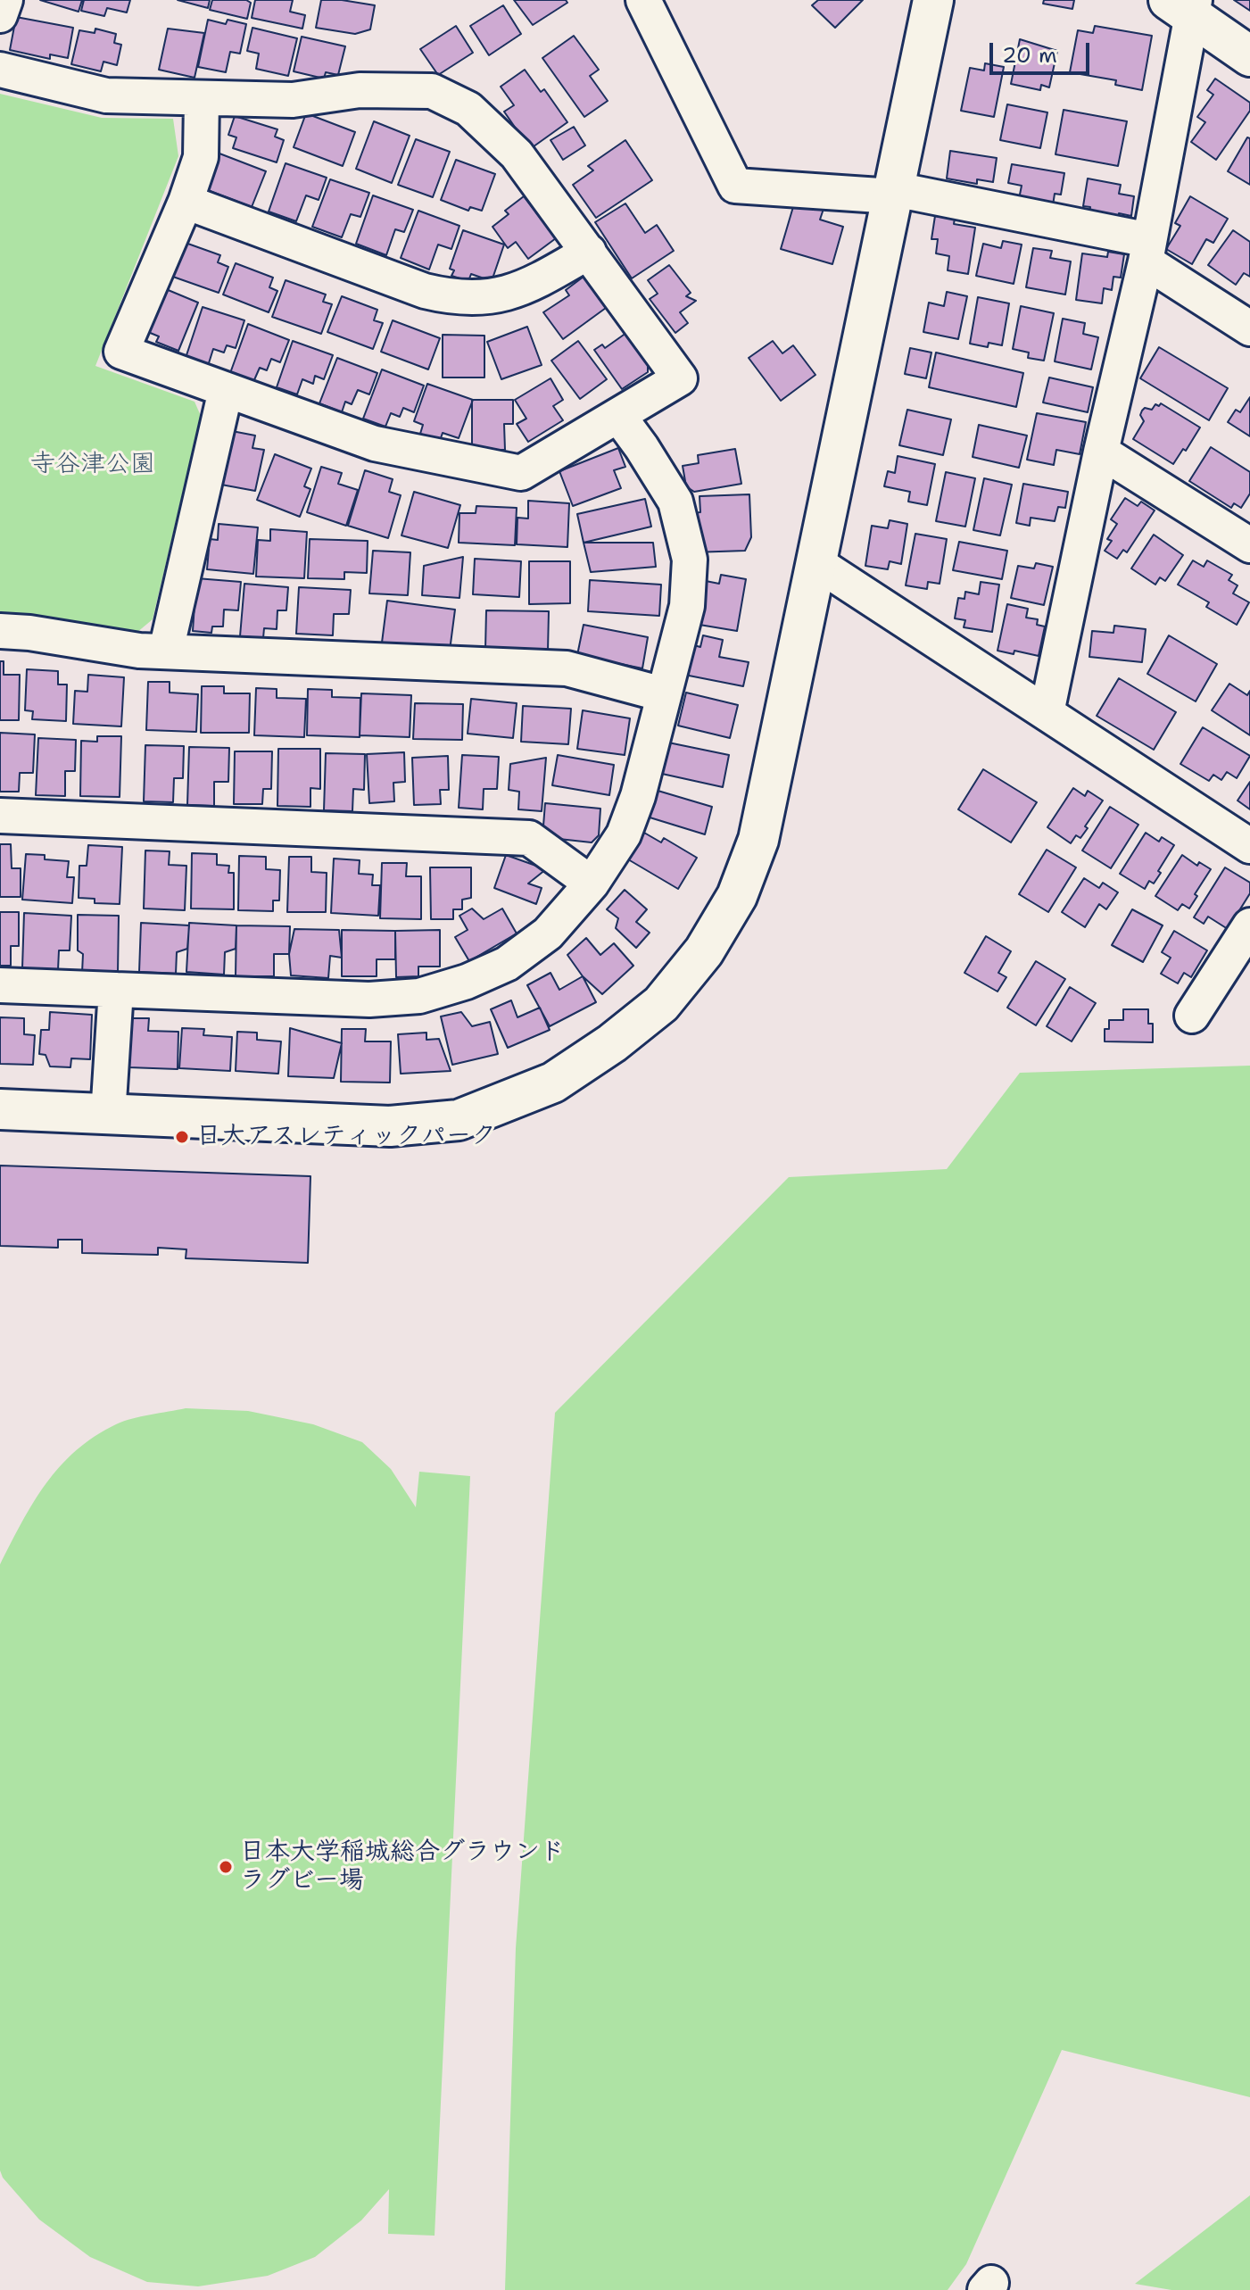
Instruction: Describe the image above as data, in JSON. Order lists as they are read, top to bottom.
{
  "parks": ["寺谷津公園"],
  "places": ["日大アスレティックパーク", "日本大学稲城総合グラウンド ラグビー場"],
  "scale_bar": "20 m"
}
